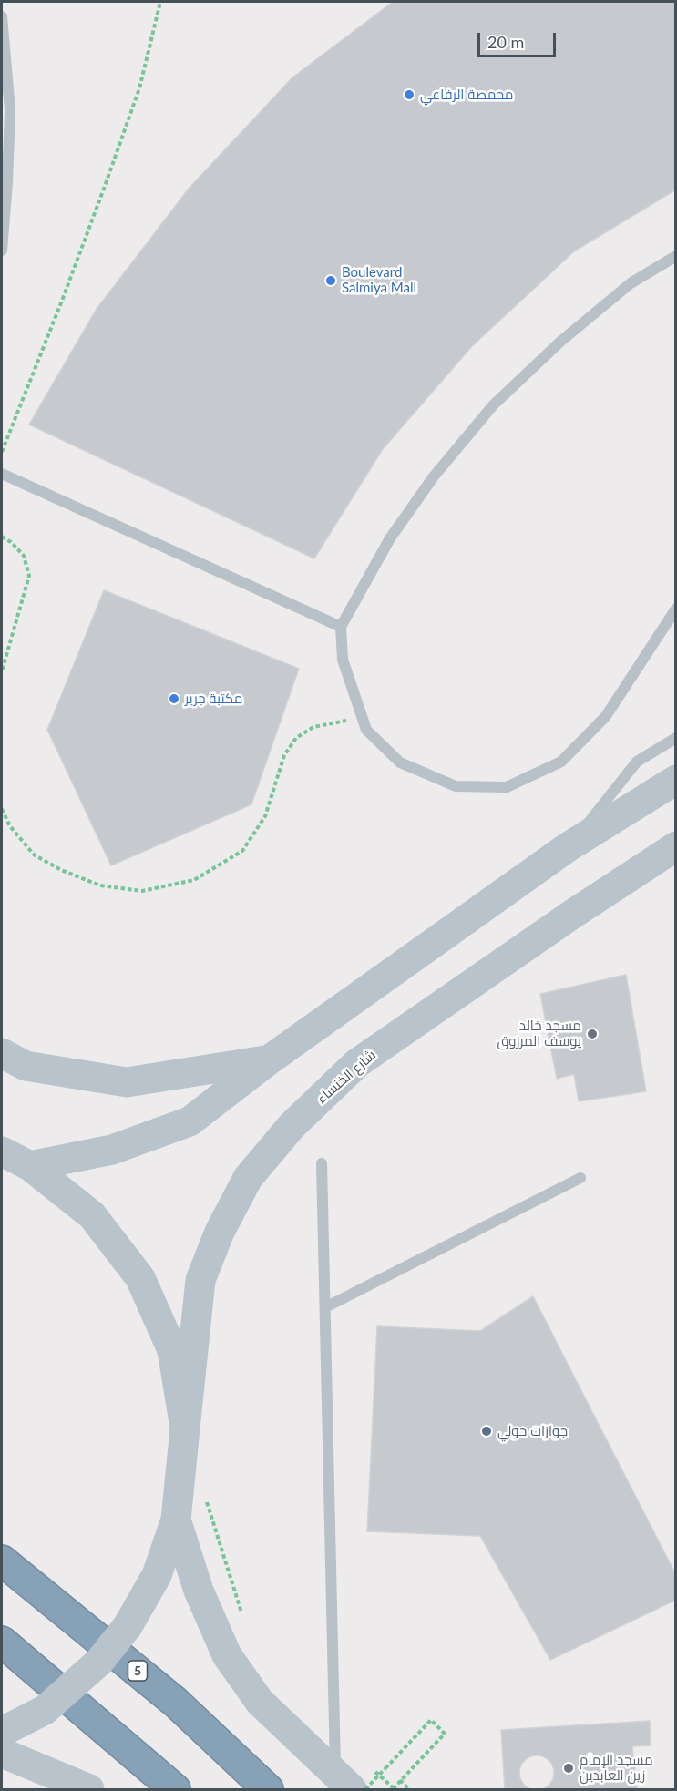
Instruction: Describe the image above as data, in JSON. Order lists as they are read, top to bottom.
{
  "streets": {
    "highway": ["5"],
    "main road": ["شارع الخنساء"]
  },
  "places": [
    "محمصة الرفاعي",
    "Boulevard Salmiya Mall",
    "مكتبة جرير",
    "مسجد خالد يوسف المرزوق",
    "جوازات حولي",
    "مسجد الإمام زين العابدين"
  ],
  "scale_bar": "20 m"
}
